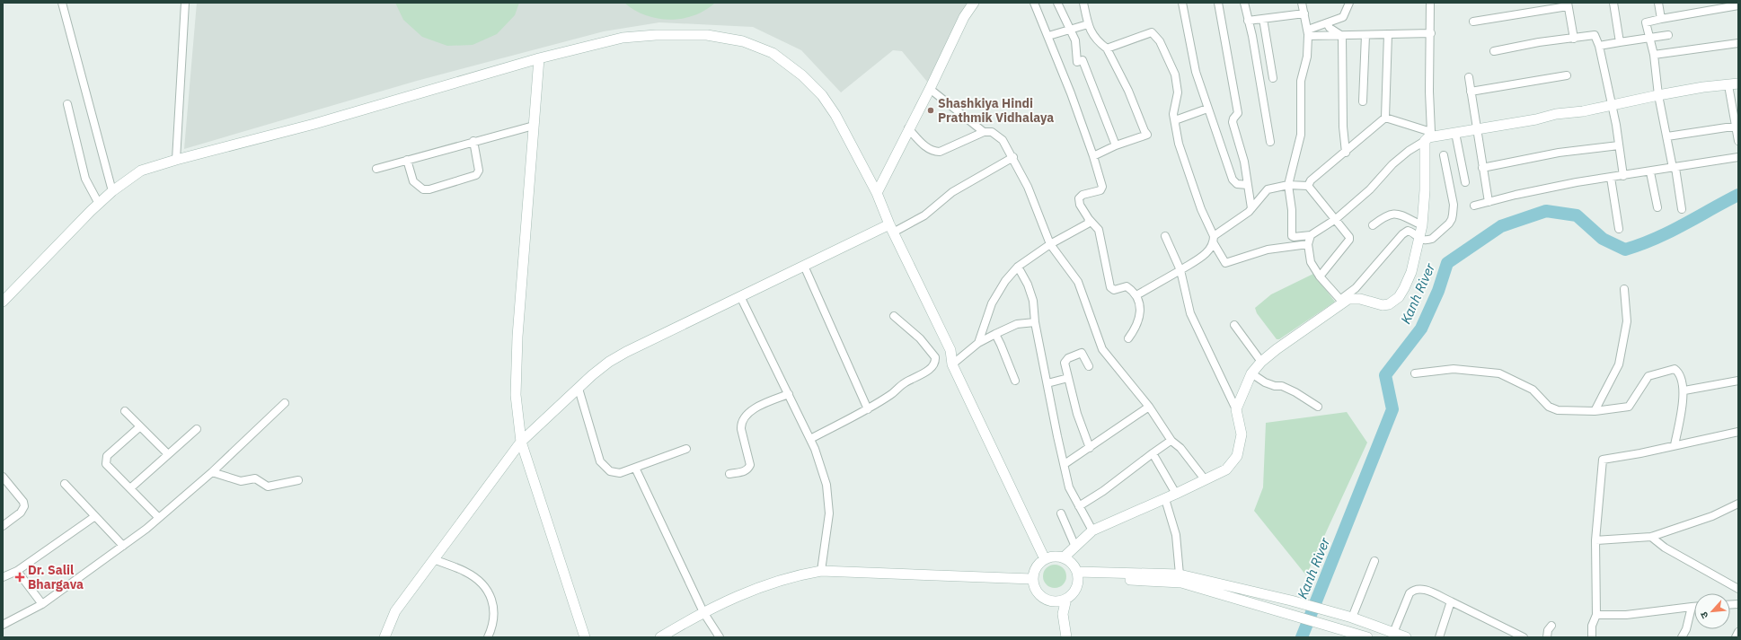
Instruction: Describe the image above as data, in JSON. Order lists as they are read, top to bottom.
{
  "water": ["Kanh River"],
  "places": {
    "other": ["Shashkiya Hindi Prathmik Vidhalaya"],
    "health": ["Dr. Salil Bhargava"]
  },
  "north": "bottom left"
}
